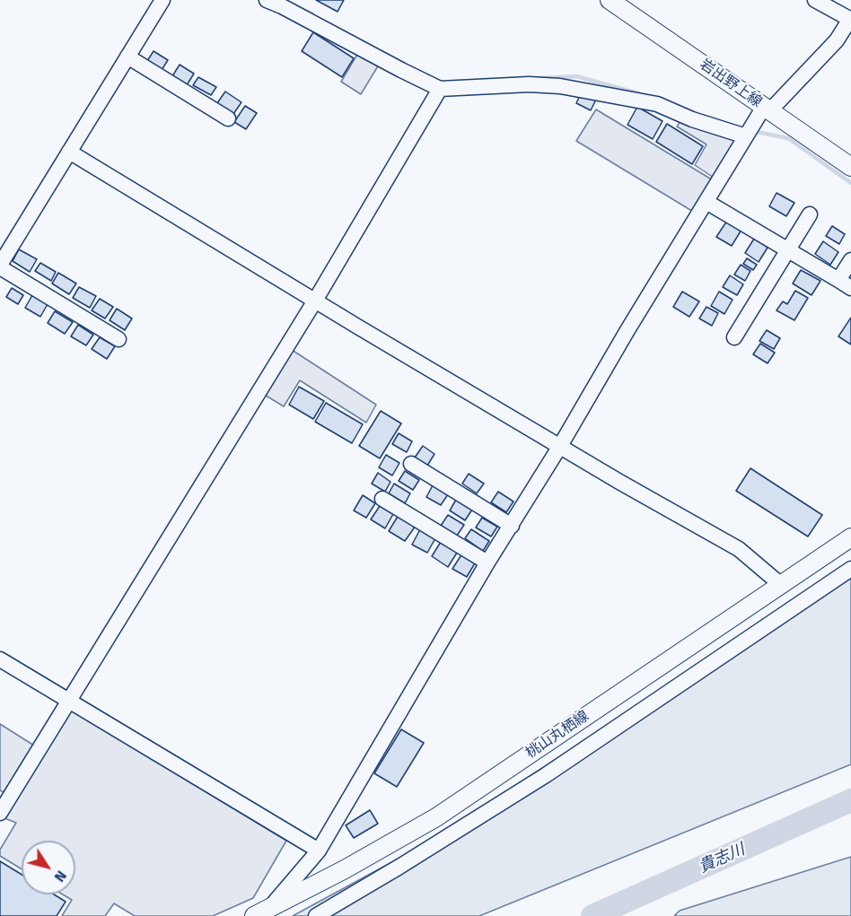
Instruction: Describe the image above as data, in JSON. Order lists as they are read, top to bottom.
{
  "streets": {
    "main road": ["岩出野上線", "桃山丸栖線"]
  },
  "water": ["貴志川"],
  "north": "bottom right"
}
